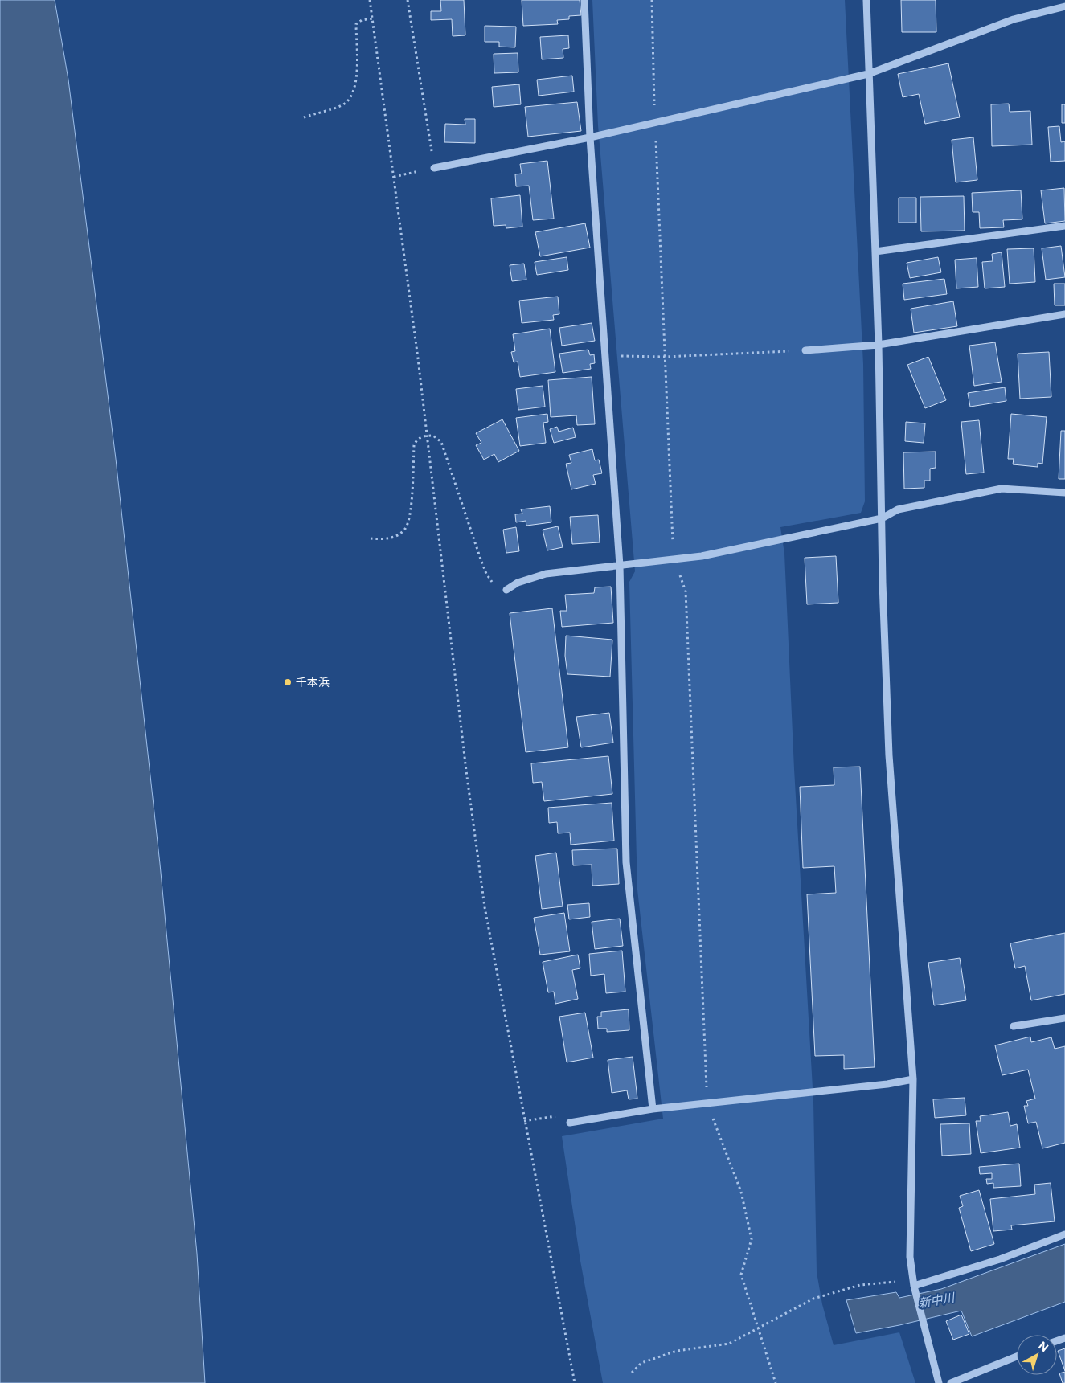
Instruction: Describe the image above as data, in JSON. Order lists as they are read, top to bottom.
{
  "water": ["新中川"],
  "places": ["千本浜"],
  "north": "top right"
}
